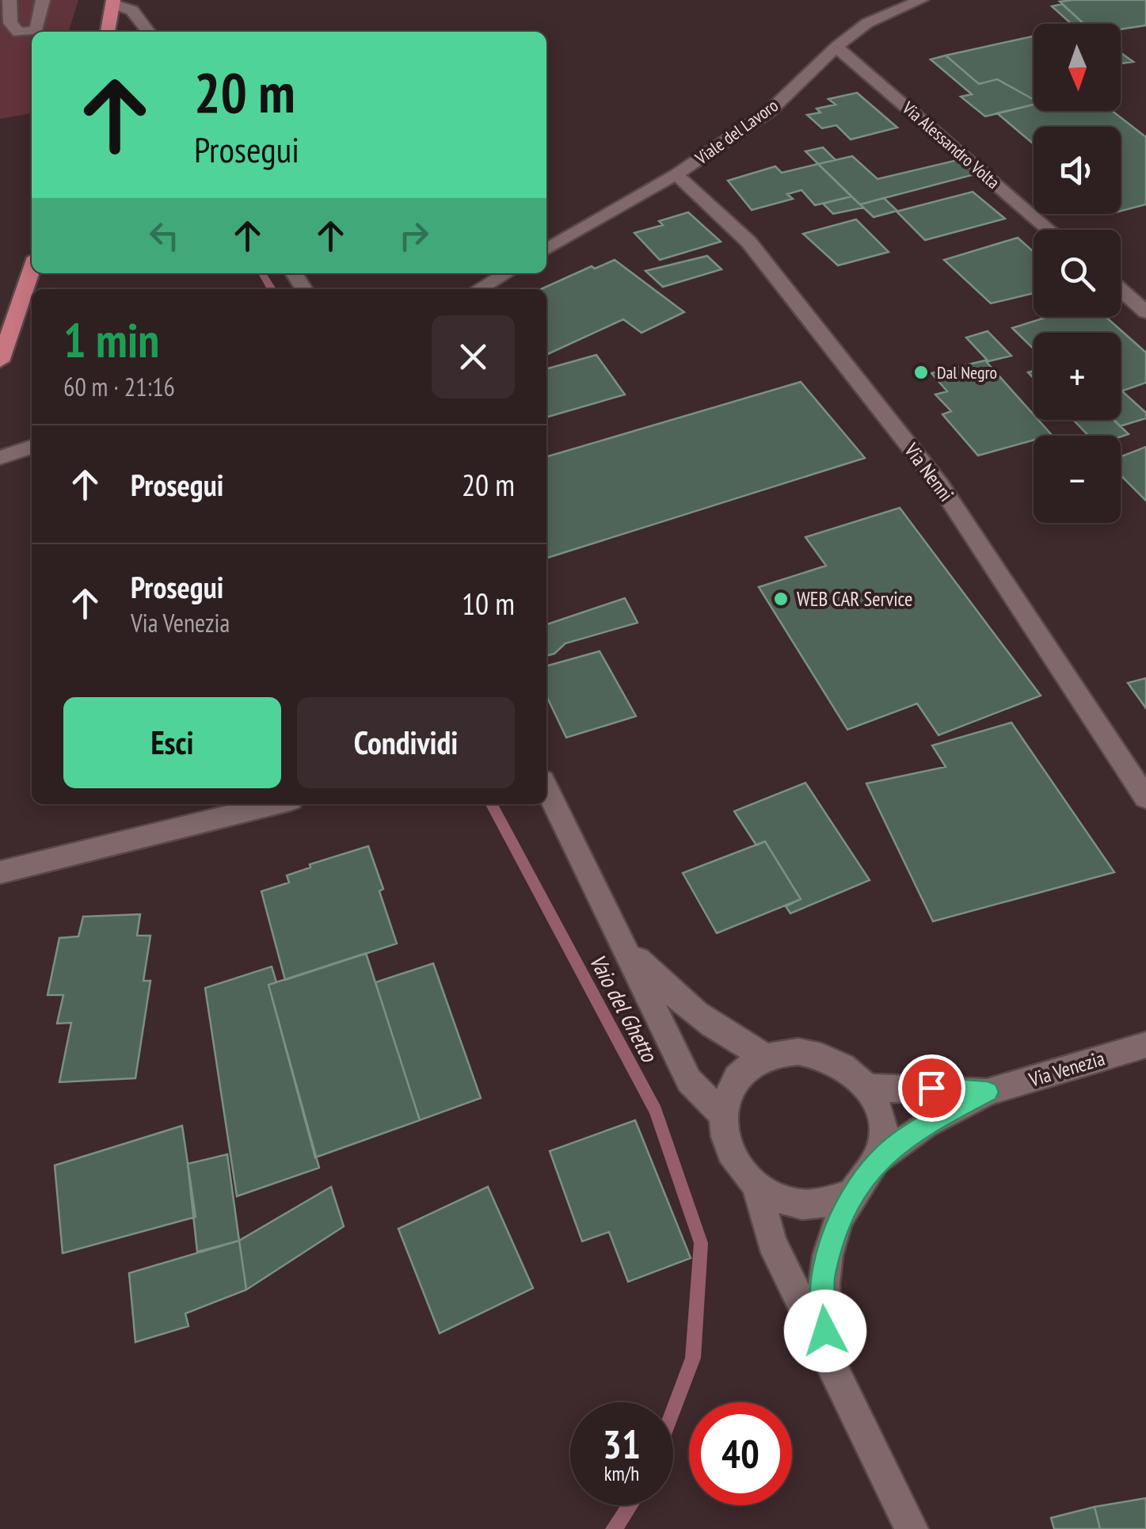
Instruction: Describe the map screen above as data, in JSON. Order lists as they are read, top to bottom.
{
  "streets": {
    "street": [
      "Viale del Lavoro",
      "Via Alessandro Volta",
      "Via Nenni",
      "Via Venezia"
    ]
  },
  "crossings": [
    ["Viale del Lavoro", "Via Alessandro Volta"],
    ["Viale del Lavoro", "Via Nenni"]
  ],
  "water": ["Vaio del Ghetto"],
  "places": ["Dal Negro", "WEB CAR Service"],
  "north": "bottom",
  "page": {
    "map_buttons": ["+", "−"],
    "turn": ["20 m", "Prosegui"],
    "heading": ["1 min", "60 m · 21:16"],
    "list": [
      {
        "name": "Prosegui",
        "value": "20 m"
      },
      {
        "name": "Prosegui",
        "note": "Via Venezia",
        "value": "10 m"
      }
    ],
    "buttons": ["Esci", "Condividi"],
    "speed": "31 km/h",
    "limit": "40"
  }
}
